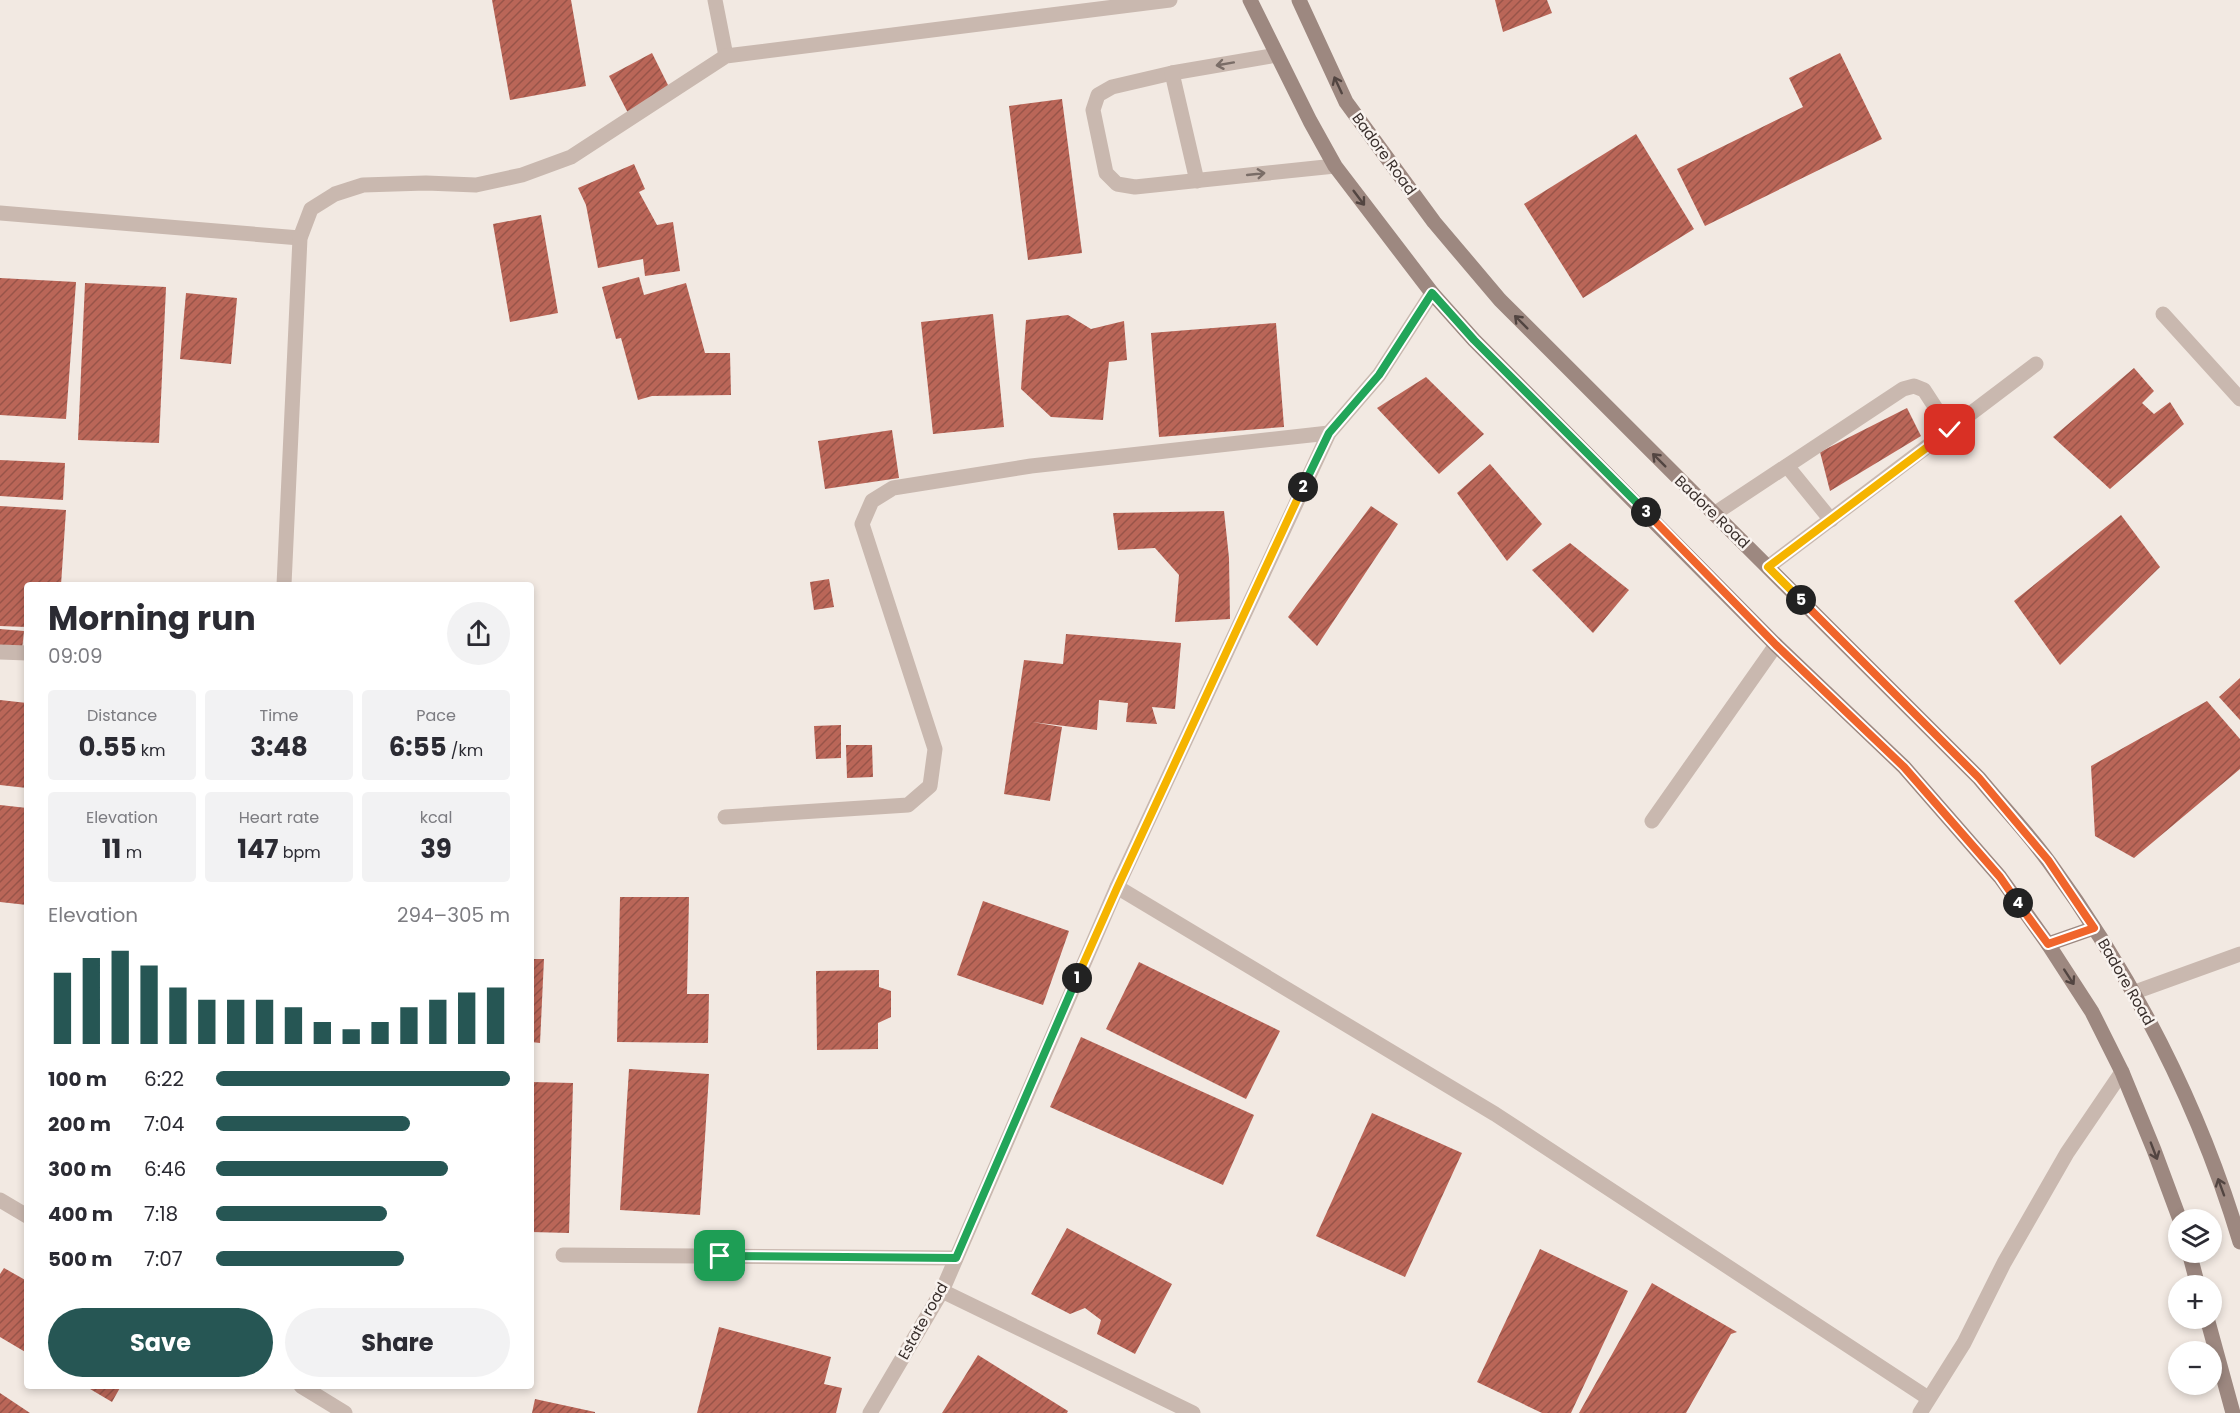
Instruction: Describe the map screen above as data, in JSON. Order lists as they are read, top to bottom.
{
  "streets": {
    "main road": ["Badore Road"],
    "street": ["Estate road"]
  },
  "page": {
    "pins": [
      "2",
      "3",
      "5",
      "4",
      "1"
    ],
    "heading": ["Morning run", "09:09"],
    "stats": [
      ["Distance", "0.55 km"],
      ["Time", "3:48"],
      ["Pace", "6:55 /km"],
      ["Elevation", "11 m"],
      ["Heart rate", "147 bpm"],
      ["kcal", "39"]
    ],
    "chart": ["Elevation", "294–305 m"],
    "list": [
      {
        "name": "100 m",
        "note": "6:22"
      },
      {
        "name": "200 m",
        "note": "7:04"
      },
      {
        "name": "300 m",
        "note": "6:46"
      },
      {
        "name": "400 m",
        "note": "7:18"
      },
      {
        "name": "500 m",
        "note": "7:07"
      }
    ],
    "map_buttons": ["+", "−"],
    "buttons": ["Save", "Share"]
  }
}
